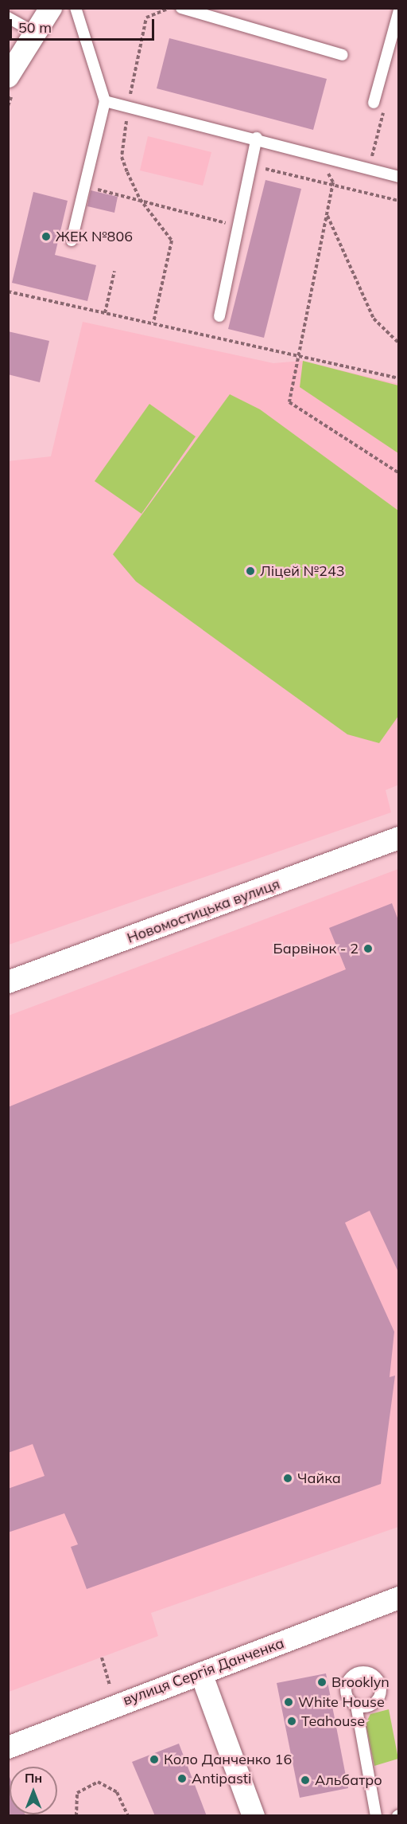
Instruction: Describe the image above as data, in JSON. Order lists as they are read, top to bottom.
{
  "streets": {
    "street": ["Новомостицька вулиця", "вулиця Сергія Данченка"]
  },
  "places": [
    "ЖЕК №806",
    "Ліцей №243",
    "Барвінок - 2",
    "Чайка",
    "Brooklyn",
    "White House",
    "Teahouse",
    "Коло Данченко 16",
    "Antipasti",
    "Альбатро"
  ],
  "scale_bar": "50 m",
  "north": "top"
}
